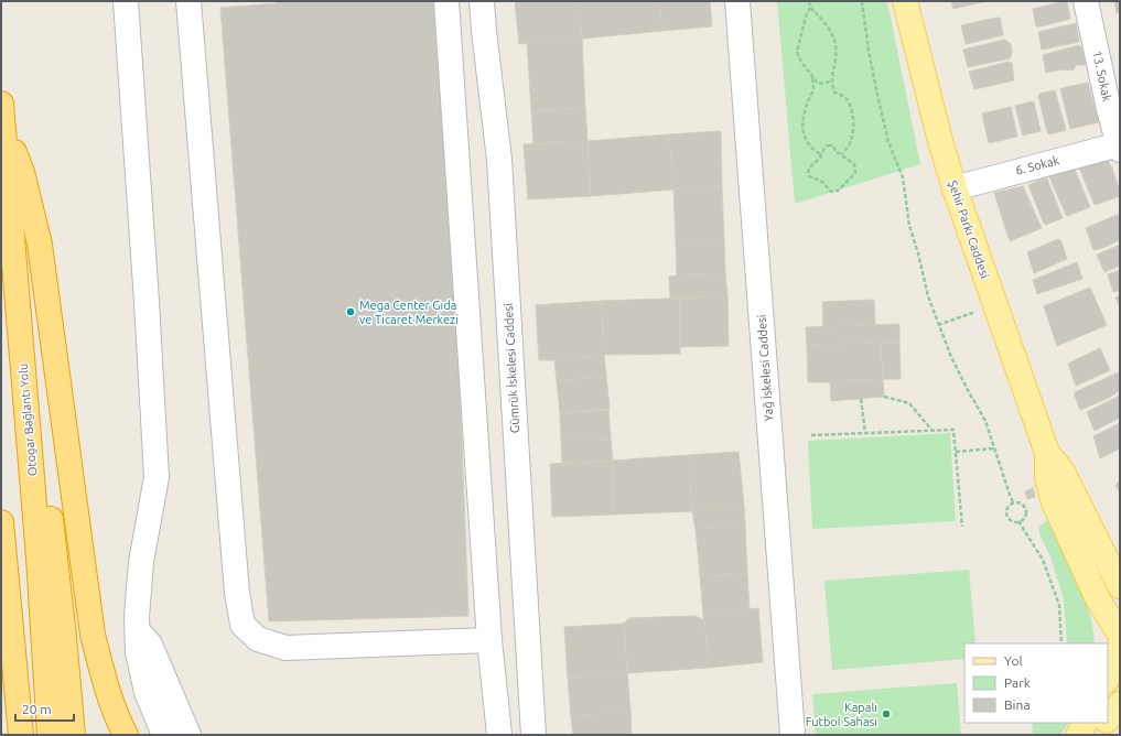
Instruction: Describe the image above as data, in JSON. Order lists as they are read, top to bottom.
{
  "streets": {
    "highway": ["Otogar Bağlantı Yolu"],
    "main road": ["Şehir Parkı Caddesi"],
    "street": [
      "13. Sokak",
      "6. Sokak",
      "Gümrük İskelesi Caddesi",
      "Yağ İskelesi Caddesi"
    ]
  },
  "crossings": [
    ["13. Sokak", "6. Sokak"],
    ["6. Sokak", "Şehir Parkı Caddesi"]
  ],
  "places": ["Mega Center Gıda ve Ticaret Merkezi", "Kapalı Futbol Sahası"],
  "legend": ["Yol", "Park", "Bina"],
  "scale_bar": "20 m"
}
